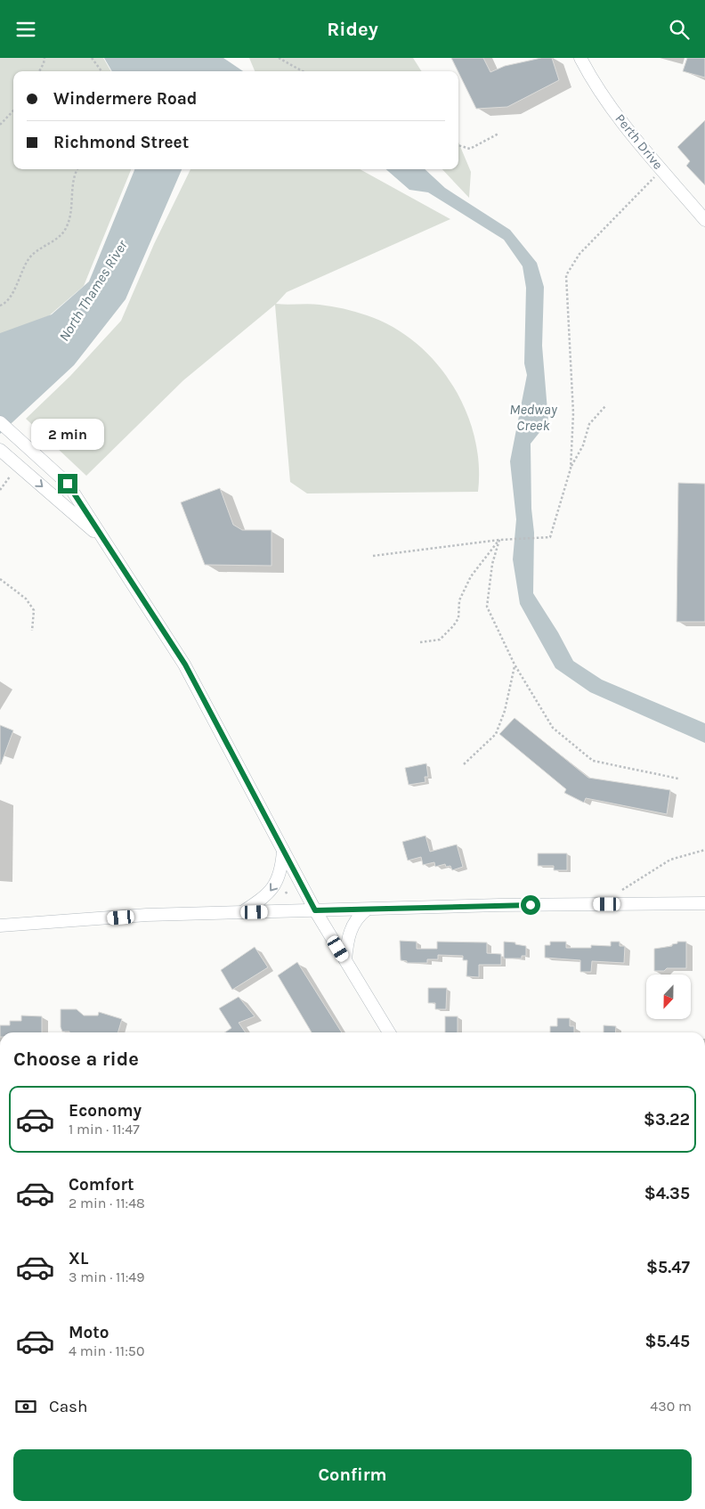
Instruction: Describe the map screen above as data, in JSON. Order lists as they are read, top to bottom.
{
  "streets": {
    "main road": ["Perth Drive"]
  },
  "water": ["North Thames River", "Medway Creek"],
  "north": "bottom",
  "page": {
    "header": "Ridey",
    "banner": ["Windermere Road", "Richmond Street"],
    "bubble": "2 min",
    "heading": "Choose a ride",
    "list": [
      {
        "name": "Economy",
        "note": "1 min · 11:47",
        "value": "$3.22"
      },
      {
        "name": "Comfort",
        "note": "2 min · 11:48",
        "value": "$4.35"
      },
      {
        "name": "XL",
        "note": "3 min · 11:49",
        "value": "$5.47"
      },
      {
        "name": "Moto",
        "note": "4 min · 11:50",
        "value": "$5.45"
      }
    ],
    "pay": ["Cash", "430 m"],
    "buttons": "Confirm"
  }
}
